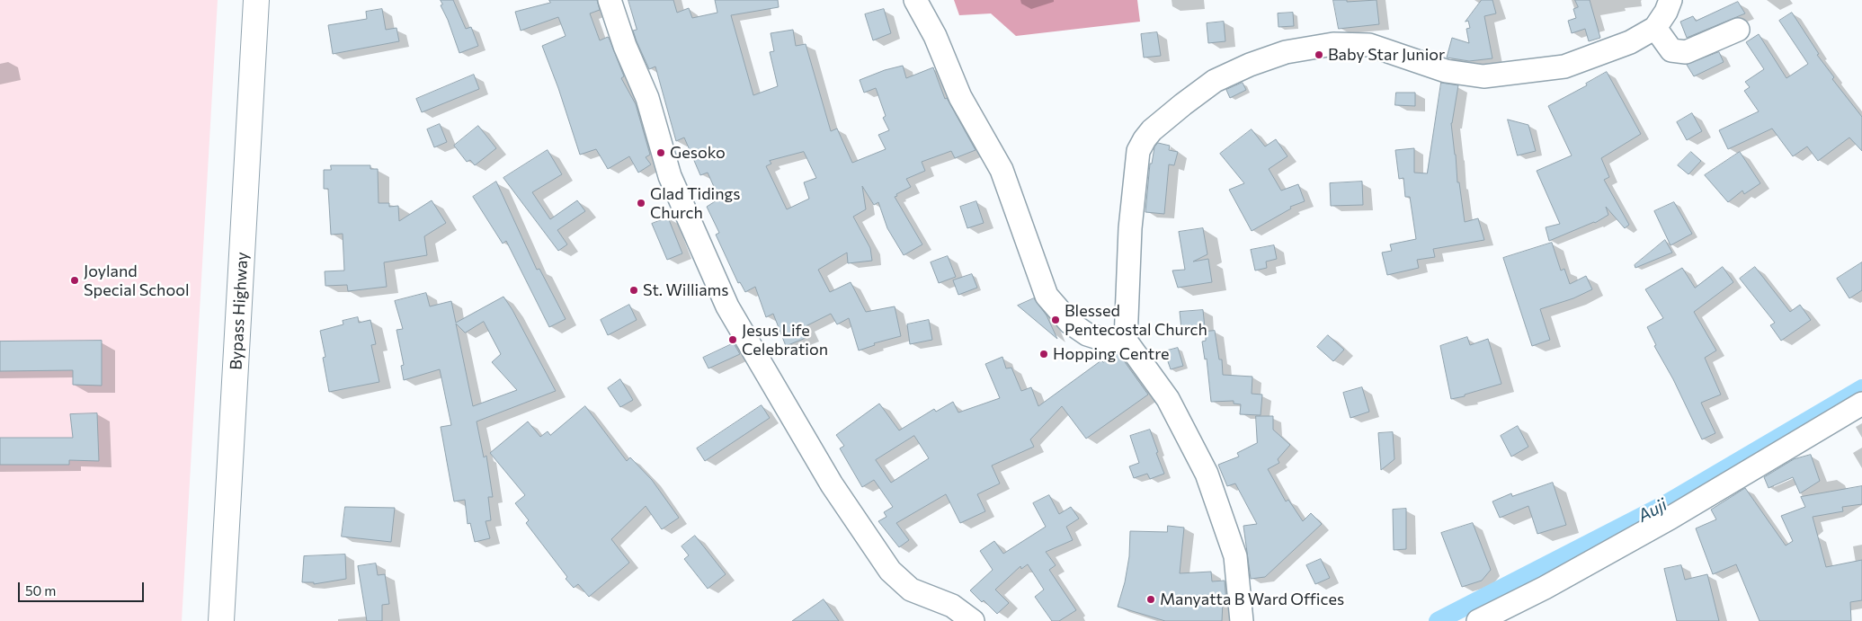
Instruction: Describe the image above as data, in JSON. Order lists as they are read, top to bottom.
{
  "streets": {
    "main road": ["Bypass Highway"]
  },
  "water": ["Auji"],
  "places": [
    "Baby Star Junior",
    "Gesoko",
    "Glad Tidings Church",
    "Joyland Special School",
    "St. Williams",
    "Blessed Pentecostal Church",
    "Jesus Life Celebration",
    "Hopping Centre",
    "Manyatta B Ward Offices"
  ],
  "scale_bar": "50 m"
}
